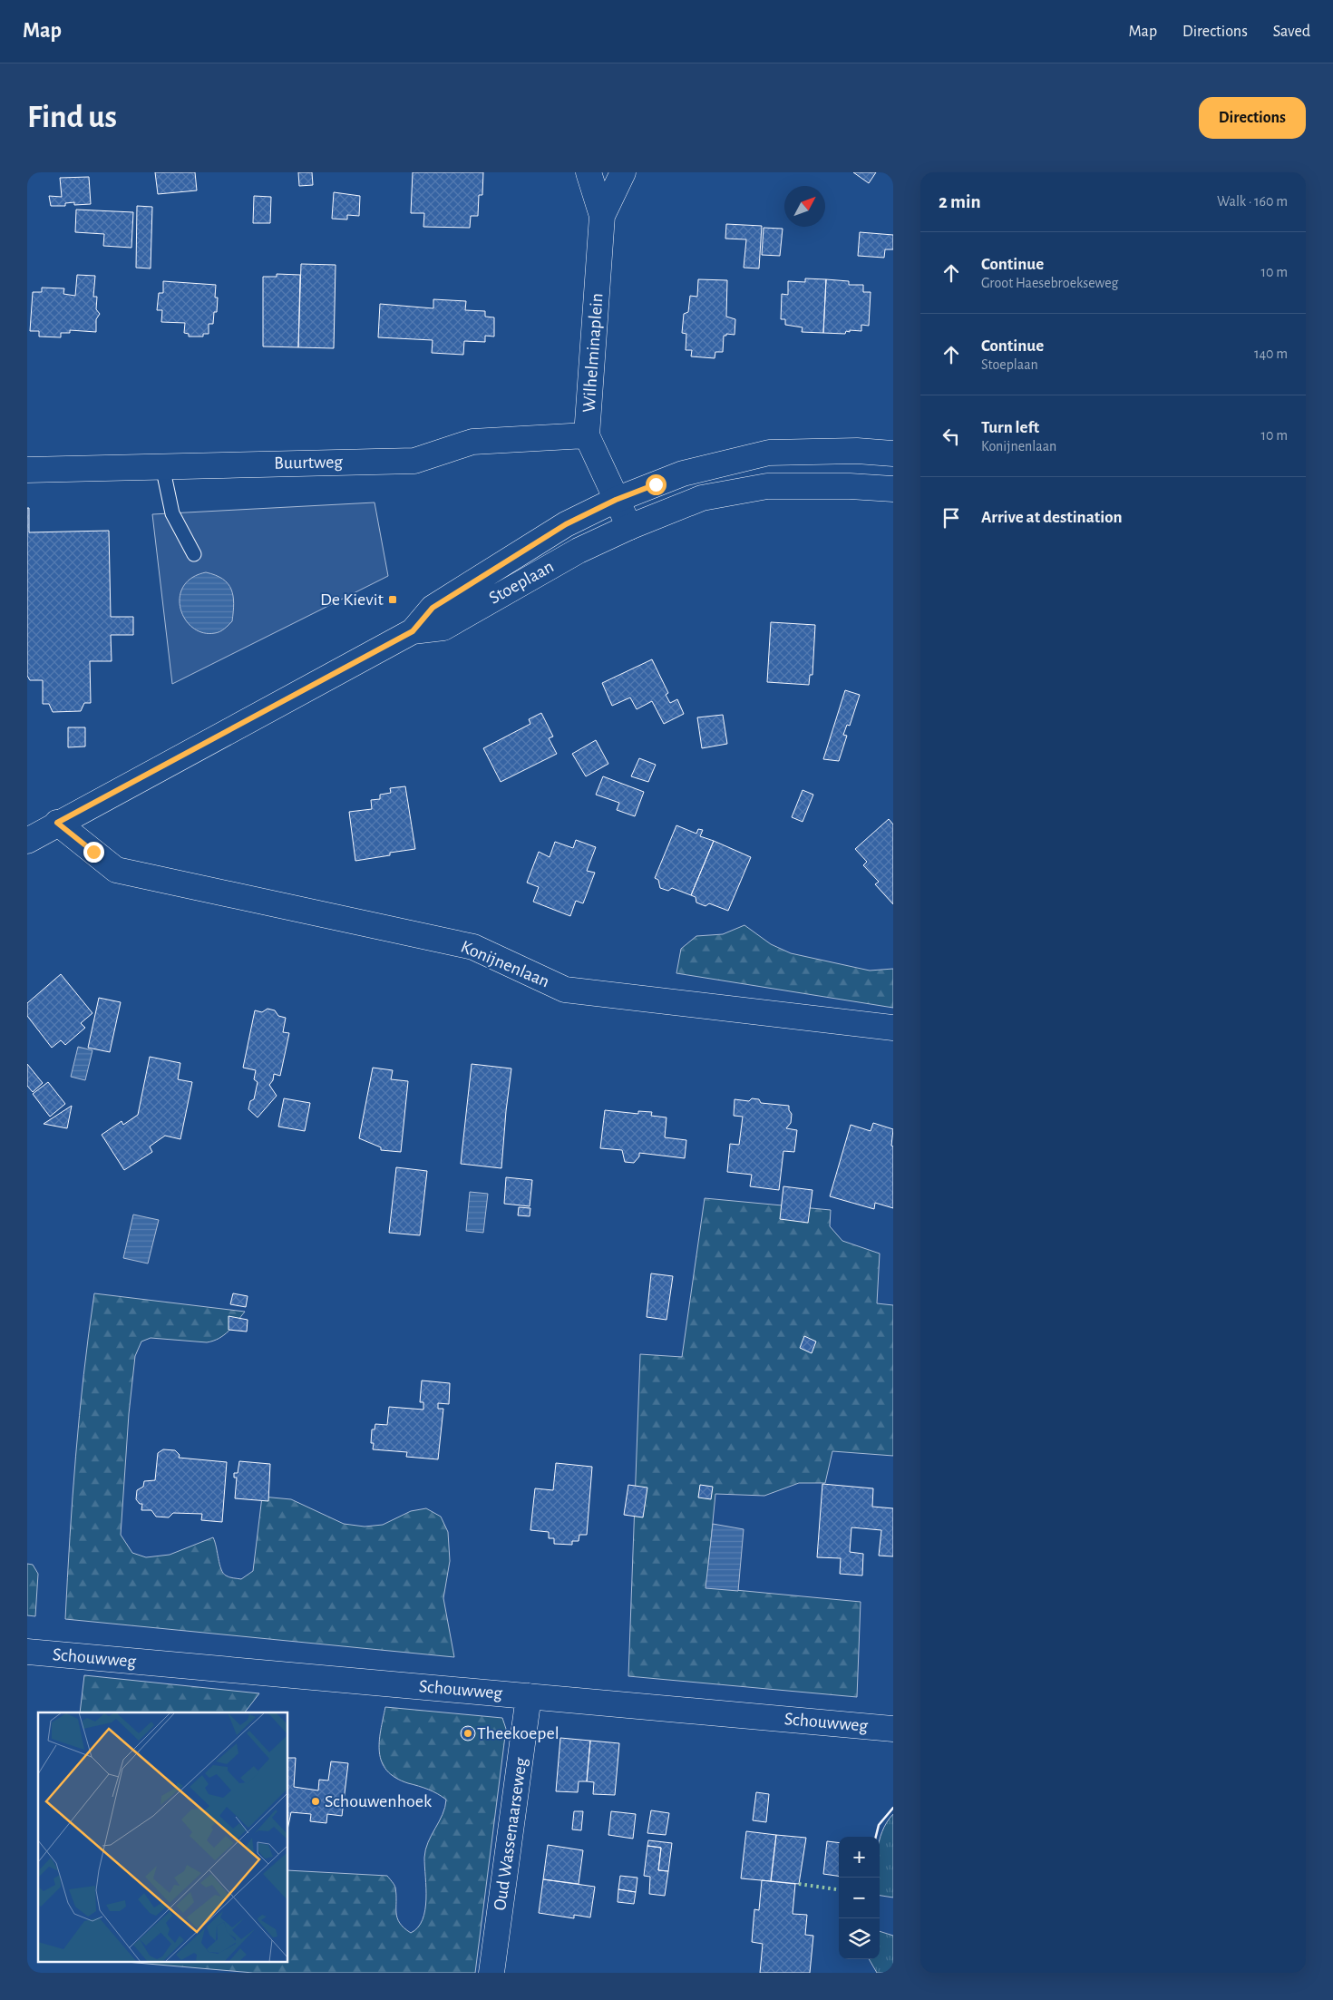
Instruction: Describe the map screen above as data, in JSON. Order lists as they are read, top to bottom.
{
  "streets": {
    "street": [
      "Wilhelminaplein",
      "Buurtweg",
      "Stoeplaan",
      "Konijnenlaan",
      "Schouwweg",
      "Oud Wassenaarseweg"
    ]
  },
  "crossings": [
    ["Wilhelminaplein", "Buurtweg"],
    ["Wilhelminaplein", "Stoeplaan"],
    ["Stoeplaan", "Konijnenlaan"],
    ["Schouwweg", "Oud Wassenaarseweg"]
  ],
  "places": {
    "transit": ["De Kievit"],
    "other": ["Theekoepel", "Schouwenhoek"]
  },
  "north": "top right",
  "page": {
    "header": "Map",
    "nav": ["Map", "Directions", "Saved"],
    "buttons": "Directions",
    "title": "Find us",
    "heading": ["2 min", "Walk · 160 m"],
    "list": [
      ["Continue", "Groot Haesebroekseweg", "10 m"],
      ["Continue", "Stoeplaan", "140 m"],
      ["Turn left", "Konijnenlaan", "10 m"],
      "Arrive at destination"
    ],
    "map_buttons": ["+", "−"]
  }
}
